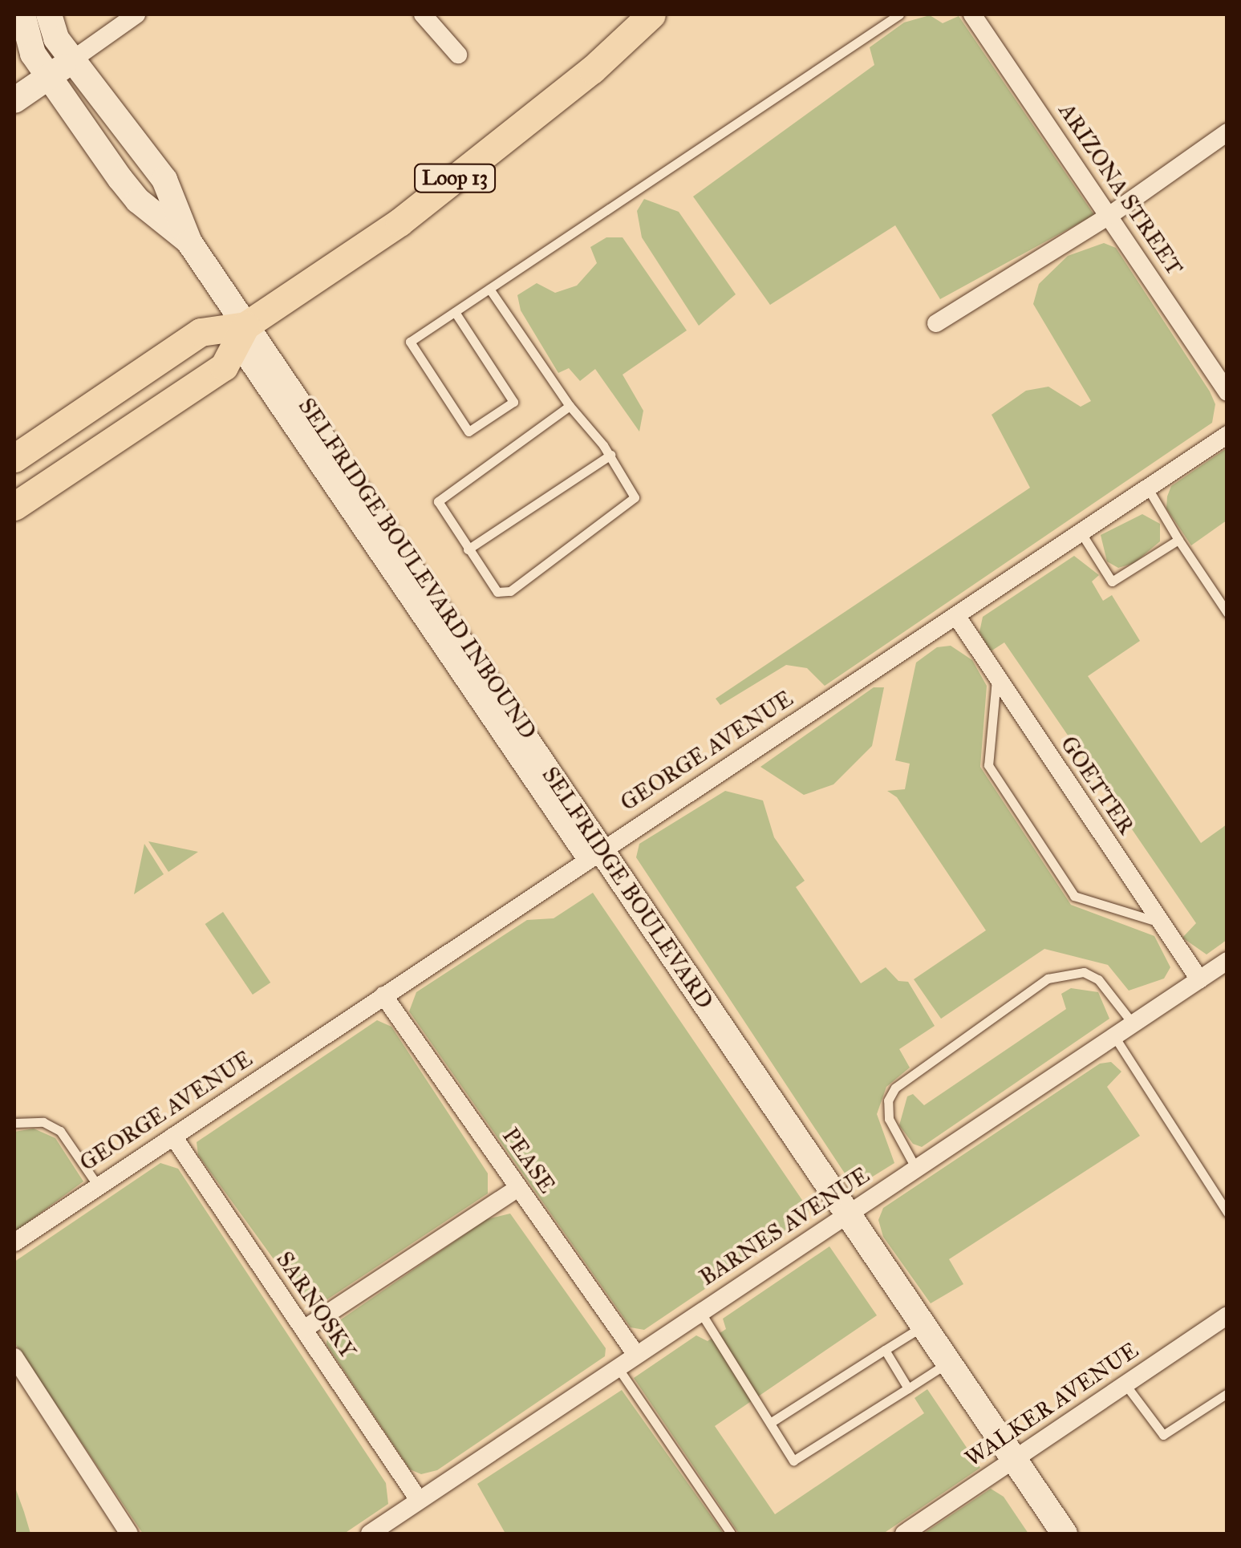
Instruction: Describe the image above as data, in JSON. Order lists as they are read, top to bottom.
{
  "streets": {
    "main road": ["Loop 13"],
    "street": [
      "ARIZONA STREET",
      "GEORGE AVENUE",
      "GOETTER",
      "SELFRIDGE BOULEVARD",
      "PEASE",
      "BARNES AVENUE",
      "SARNOSKY",
      "WALKER AVENUE"
    ]
  },
  "crossings": [
    ["Loop 13", "SELFRIDGE BOULEVARD"],
    ["GEORGE AVENUE", "GOETTER"],
    ["GEORGE AVENUE", "SELFRIDGE BOULEVARD"],
    ["GEORGE AVENUE", "PEASE"],
    ["GEORGE AVENUE", "SARNOSKY"],
    ["GOETTER", "BARNES AVENUE"],
    ["SELFRIDGE BOULEVARD", "BARNES AVENUE"],
    ["SELFRIDGE BOULEVARD", "WALKER AVENUE"],
    ["PEASE", "BARNES AVENUE"],
    ["BARNES AVENUE", "SARNOSKY"]
  ]
}
